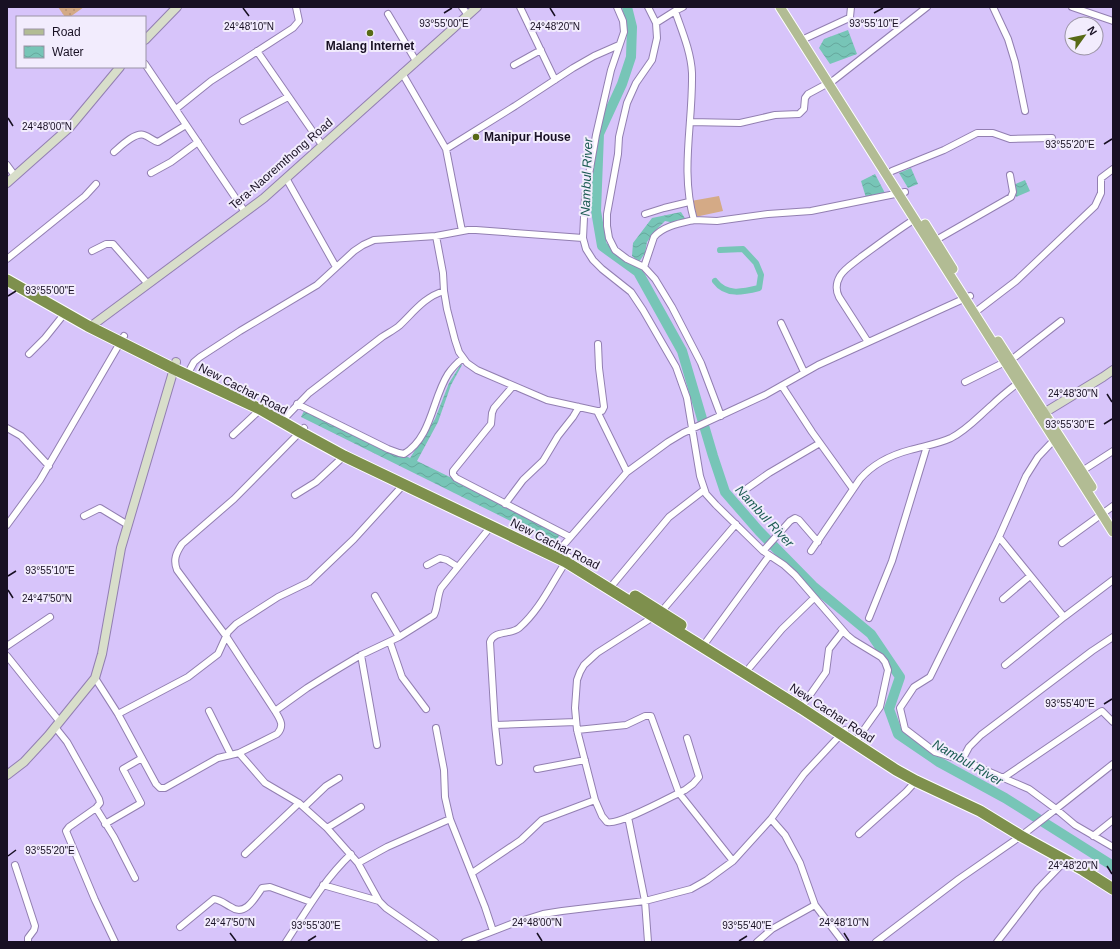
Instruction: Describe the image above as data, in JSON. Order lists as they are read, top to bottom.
{
  "streets": {
    "highway": ["New Cachar Road"],
    "street": ["Tera-Naoremthong Road"]
  },
  "crossings": [
    ["Tera-Naoremthong Road", "New Cachar Road"]
  ],
  "water": ["Nambul River"],
  "places": ["Malang Internet", "Manipur House"],
  "legend": ["Road", "Water"],
  "north": "top right",
  "coordinates": [
    "93°55'00\"E",
    "93°55'10\"E",
    "24°48'10\"N",
    "24°48'20\"N",
    "24°48'00\"N",
    "93°55'20\"E",
    "24°48'30\"N",
    "93°55'30\"E",
    "24°47'50\"N",
    "93°55'40\"E"
  ]
}
